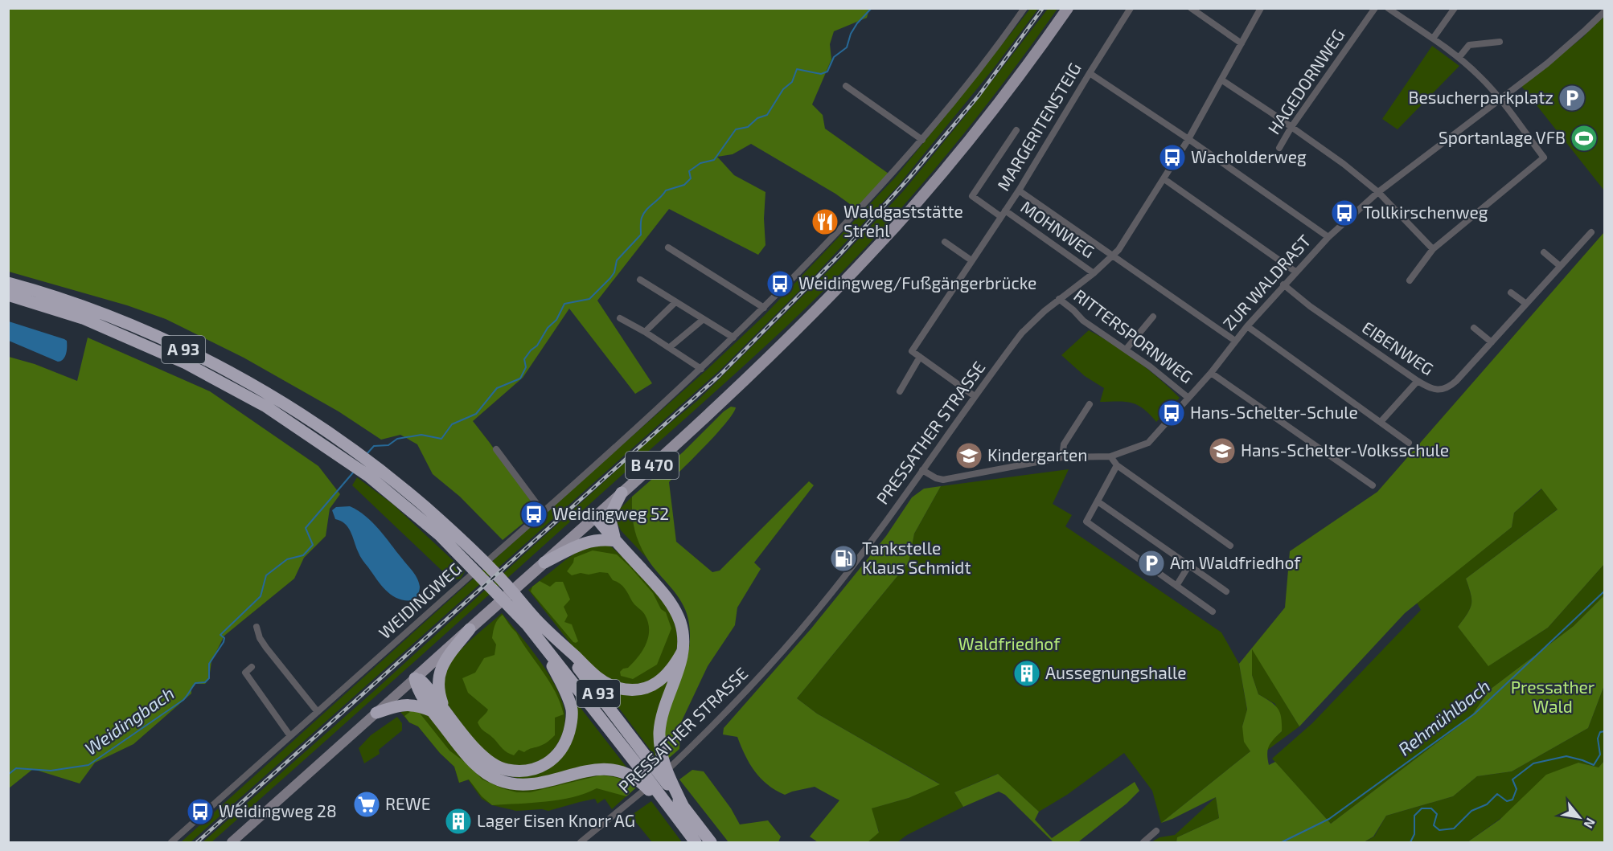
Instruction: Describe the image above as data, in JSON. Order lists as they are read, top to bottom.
{
  "streets": {
    "highway": ["A 93"],
    "main road": ["B 470"],
    "street": [
      "HAGEDORNWEG",
      "MARGERITENSTEIG",
      "MOHNWEG",
      "ZUR WALDRAST",
      "RITTERSPORNWEG",
      "EIBENWEG",
      "PRESSATHER STRASSE",
      "WEIDINGWEG"
    ]
  },
  "crossings": [
    ["MARGERITENSTEIG", "MOHNWEG"],
    ["MOHNWEG", "PRESSATHER STRASSE"],
    ["ZUR WALDRAST", "RITTERSPORNWEG"],
    ["ZUR WALDRAST", "EIBENWEG"],
    ["ZUR WALDRAST", "PRESSATHER STRASSE"],
    ["RITTERSPORNWEG", "PRESSATHER STRASSE"]
  ],
  "water": ["Rehmühlbach", "Weidingbach"],
  "parks": ["Waldfriedhof", "Pressather Wald"],
  "places": {
    "parking": ["Besucherparkplatz", "Am Waldfriedhof"],
    "sports": ["Sportanlage VFB"],
    "bus stop": [
      "Wacholderweg",
      "Tollkirschenweg",
      "Weidingweg/Fußgängerbrücke",
      "Hans-Schelter-Schule",
      "Weidingweg 52",
      "Weidingweg 28"
    ],
    "restaurant": ["Waldgaststätte Strehl"],
    "school or university": ["Hans-Schelter-Volksschule", "Kindergarten"],
    "fuel station": ["Tankstelle Klaus Schmidt"],
    "building": ["Aussegnungshalle", "Lager Eisen Knorr AG"],
    "supermarket": ["REWE"]
  },
  "north": "bottom right"
}
